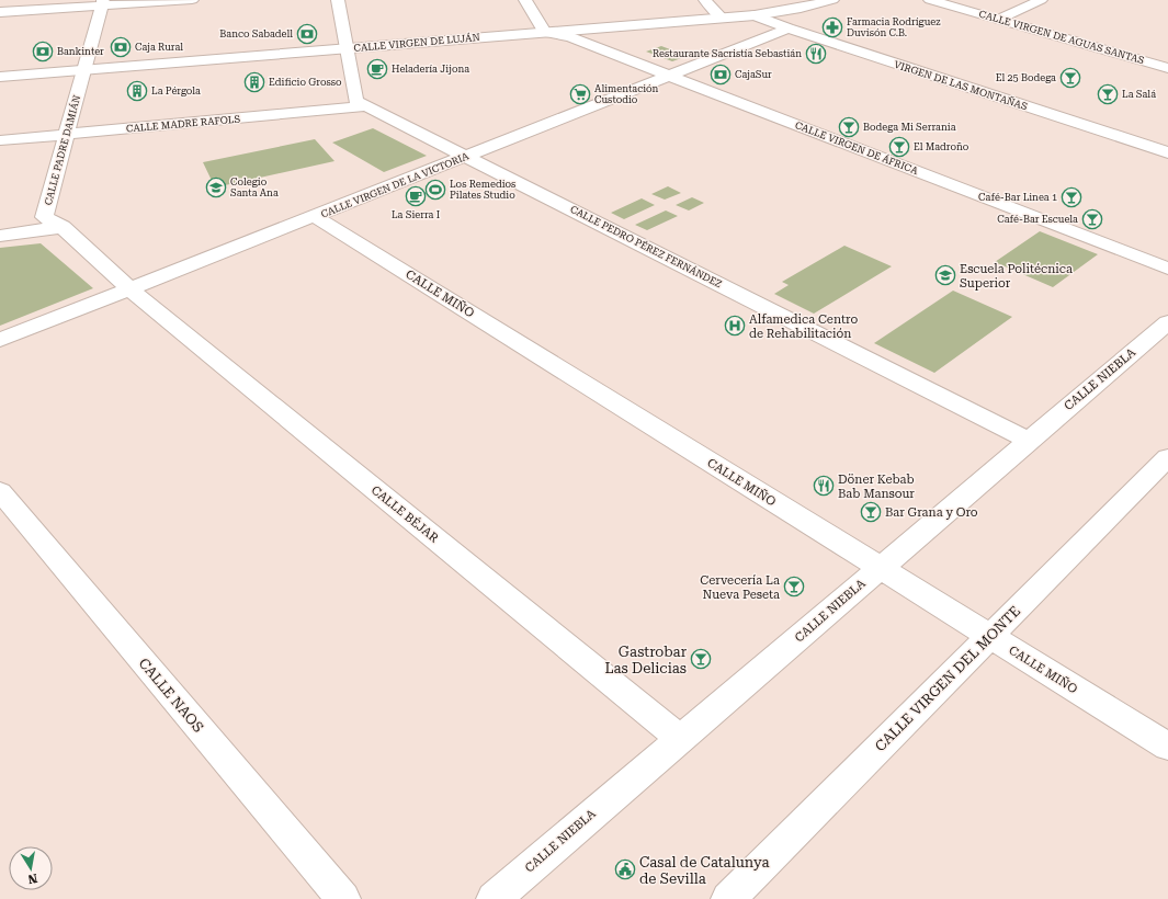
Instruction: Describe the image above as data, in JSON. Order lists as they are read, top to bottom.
{
  "streets": {
    "street": [
      "CALLE VIRGEN DE AGUAS SANTAS",
      "CALLE VIRGEN DE LUJÁN",
      "VIRGEN DE LAS MONTAÑAS",
      "CALLE MADRE RAFOLS",
      "CALLE VIRGEN DE ÁFRICA",
      "CALLE PADRE DAMIÁN",
      "CALLE VIRGEN DE LA VICTORIA",
      "CALLE PEDRO PÉREZ FERNÁNDEZ",
      "CALLE MIÑO",
      "CALLE NIEBLA",
      "CALLE BÉJAR",
      "CALLE VIRGEN DEL MONTE",
      "CALLE NAOS"
    ]
  },
  "crossings": [
    ["CALLE VIRGEN DE LUJÁN", "VIRGEN DE LAS MONTAÑAS"],
    ["CALLE VIRGEN DE LUJÁN", "CALLE VIRGEN DE ÁFRICA"],
    ["CALLE VIRGEN DE LUJÁN", "CALLE PADRE DAMIÁN"],
    ["CALLE VIRGEN DE LUJÁN", "CALLE PEDRO PÉREZ FERNÁNDEZ"],
    ["VIRGEN DE LAS MONTAÑAS", "CALLE VIRGEN DE LA VICTORIA"],
    ["CALLE MADRE RAFOLS", "CALLE PADRE DAMIÁN"],
    ["CALLE MADRE RAFOLS", "CALLE PEDRO PÉREZ FERNÁNDEZ"],
    ["CALLE VIRGEN DE ÁFRICA", "CALLE VIRGEN DE LA VICTORIA"],
    ["CALLE PADRE DAMIÁN", "CALLE VIRGEN DE LA VICTORIA"],
    ["CALLE PADRE DAMIÁN", "CALLE BÉJAR"],
    ["CALLE VIRGEN DE LA VICTORIA", "CALLE PEDRO PÉREZ FERNÁNDEZ"],
    ["CALLE VIRGEN DE LA VICTORIA", "CALLE MIÑO"],
    ["CALLE VIRGEN DE LA VICTORIA", "CALLE BÉJAR"],
    ["CALLE PEDRO PÉREZ FERNÁNDEZ", "CALLE NIEBLA"],
    ["CALLE MIÑO", "CALLE NIEBLA"],
    ["CALLE MIÑO", "CALLE VIRGEN DEL MONTE"],
    ["CALLE NIEBLA", "CALLE BÉJAR"]
  ],
  "places": {
    "pharmacy": ["Farmacia Rodríguez Duvisón C.B."],
    "bank": [
      "Banco Sabadell",
      "Caja Rural",
      "Bankinter",
      "CajaSur"
    ],
    "restaurant": ["Restaurante Sacristía Sebastián", "Döner Kebab Bab Mansour"],
    "cafe": ["Heladería Jijona", "La Sierra I"],
    "bar": [
      "El 25 Bodega",
      "La Salá",
      "Bodega Mi Serrania",
      "El Madroño",
      "Café-Bar Linea 1",
      "Café-Bar Escuela",
      "Bar Grana y Oro",
      "Cervecería La Nueva Peseta",
      "Gastrobar Las Delicias"
    ],
    "building": ["Edificio Grosso", "La Pérgola"],
    "supermarket": ["Alimentación Custodio"],
    "school or university": ["Colegio Santa Ana", "Escuela Politécnica Superior"],
    "sports": ["Los Remedios Pilates Studio"],
    "hospital": ["Alfamedica Centro de Rehabilitación"],
    "public building": ["Casal de Catalunya de Sevilla"]
  },
  "north": "bottom"
}
